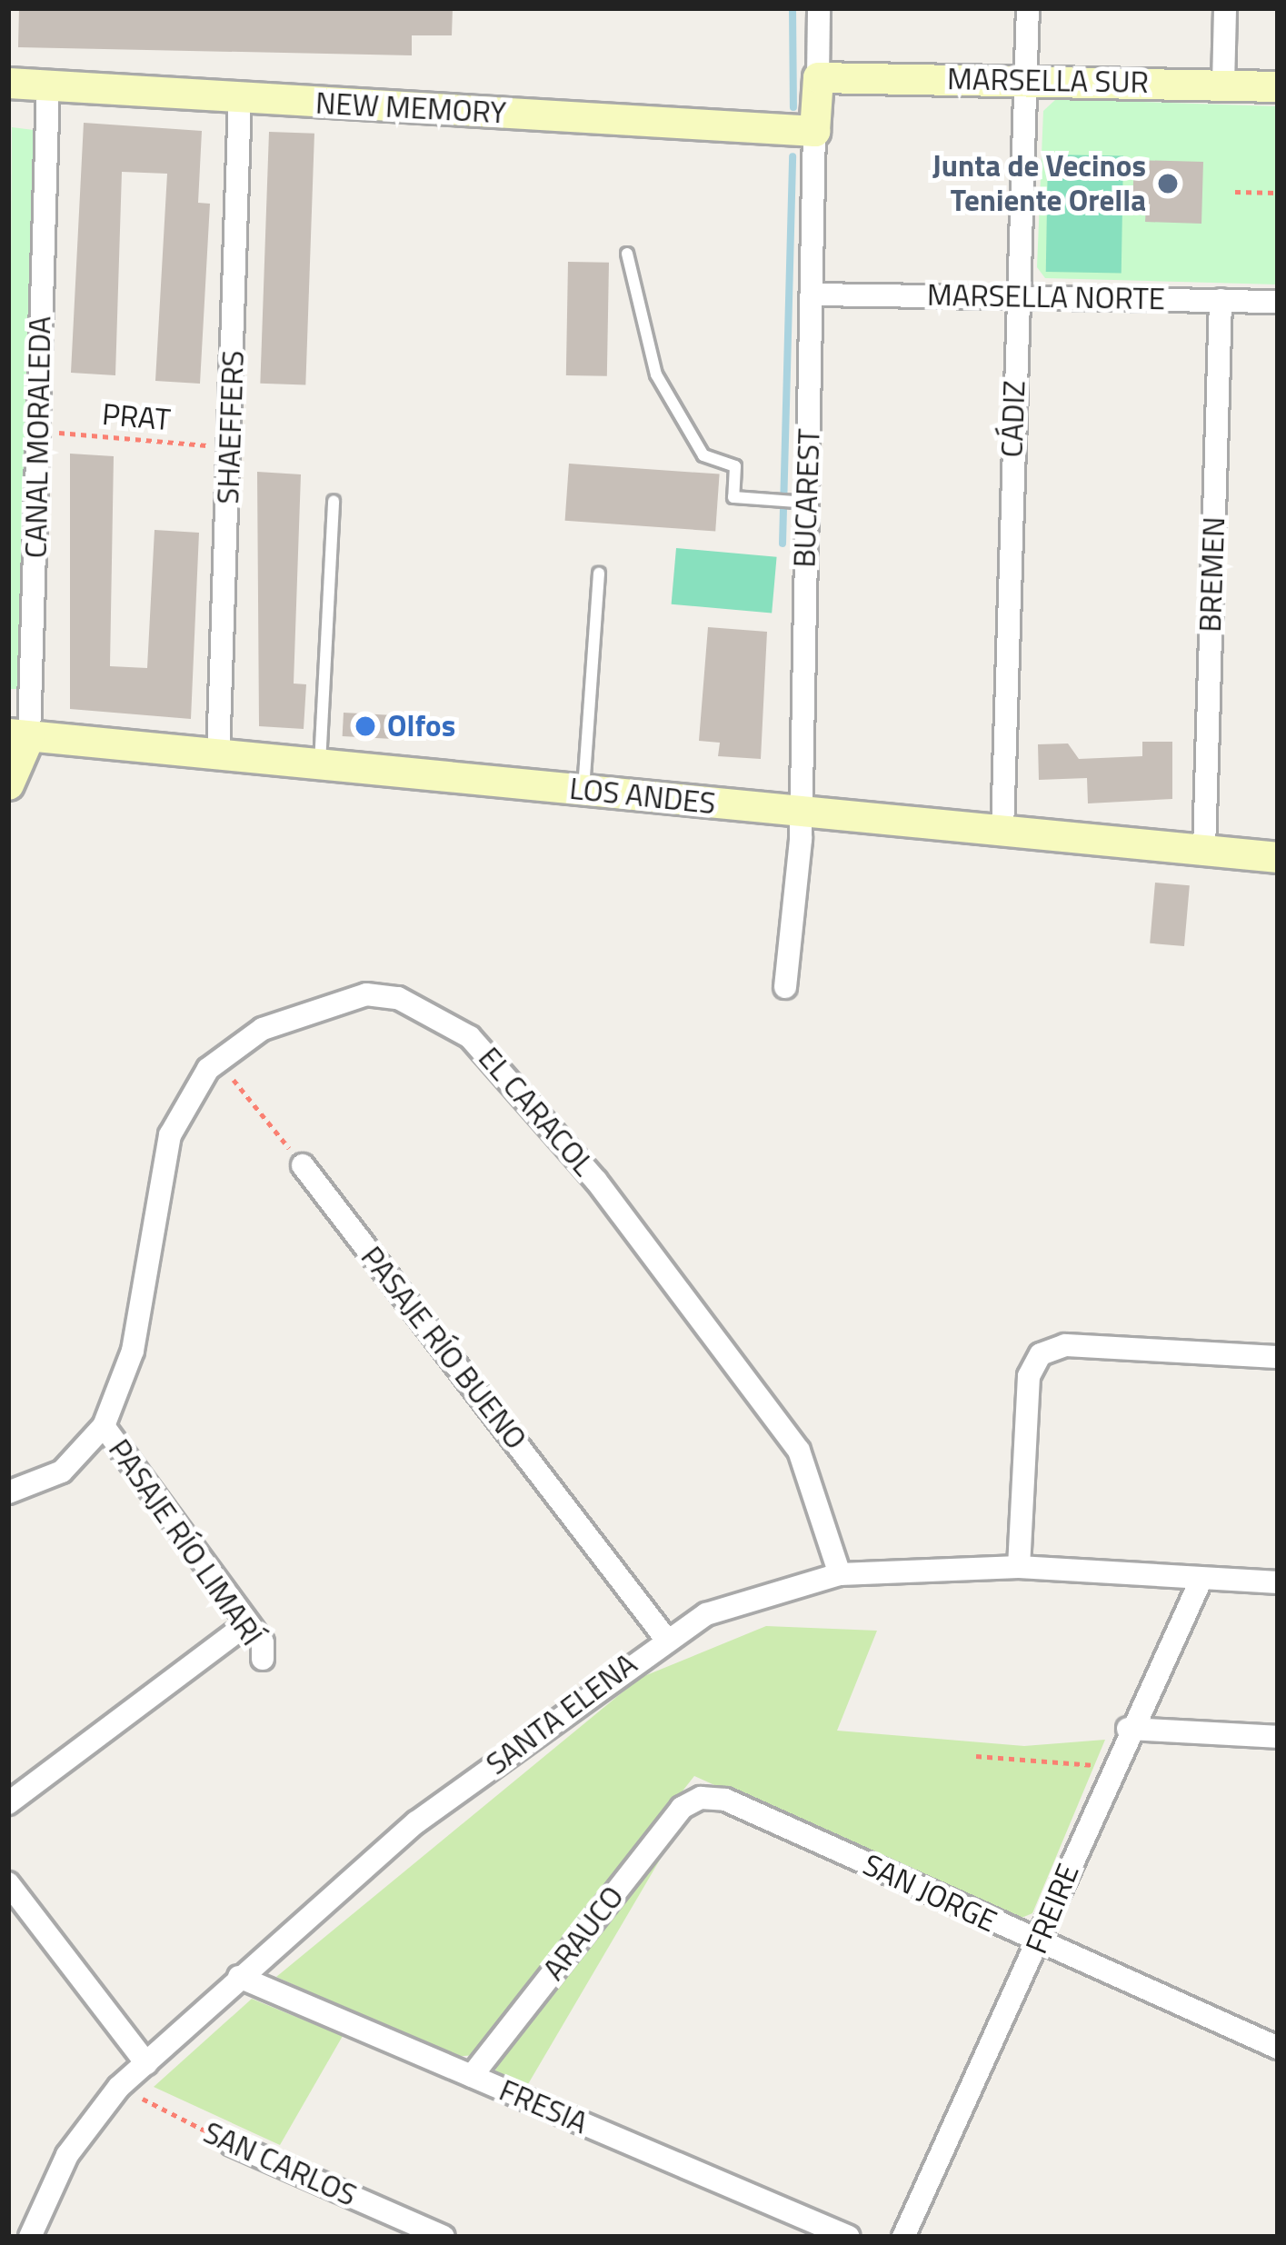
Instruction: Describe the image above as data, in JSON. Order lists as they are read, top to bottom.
{
  "streets": {
    "street": [
      "MARSELLA SUR",
      "NEW MEMORY",
      "MARSELLA NORTE",
      "CÁDIZ",
      "SHAEFFERS",
      "CANAL MORALEDA",
      "BUCAREST",
      "BREMEN",
      "LOS ANDES",
      "EL CARACOL",
      "PASAJE RÍO BUENO",
      "PASAJE RÍO LIMARÍ",
      "SANTA ELENA",
      "SAN JORGE",
      "FREIRE",
      "ARAUCO",
      "FRESIA",
      "SAN CARLOS"
    ],
    "path": ["PRAT"]
  },
  "crossings": [
    ["MARSELLA SUR", "CÁDIZ"],
    ["MARSELLA SUR", "BUCAREST"],
    ["NEW MEMORY", "SHAEFFERS"],
    ["NEW MEMORY", "CANAL MORALEDA"],
    ["NEW MEMORY", "BUCAREST"],
    ["MARSELLA NORTE", "CÁDIZ"],
    ["MARSELLA NORTE", "BUCAREST"],
    ["MARSELLA NORTE", "BREMEN"],
    ["PRAT", "SHAEFFERS"],
    ["PRAT", "CANAL MORALEDA"],
    ["CÁDIZ", "LOS ANDES"],
    ["SHAEFFERS", "LOS ANDES"],
    ["CANAL MORALEDA", "LOS ANDES"],
    ["BUCAREST", "LOS ANDES"],
    ["BREMEN", "LOS ANDES"],
    ["EL CARACOL", "PASAJE RÍO LIMARÍ"],
    ["EL CARACOL", "SANTA ELENA"],
    ["PASAJE RÍO BUENO", "SANTA ELENA"],
    ["SANTA ELENA", "FREIRE"],
    ["SANTA ELENA", "FRESIA"],
    ["SANTA ELENA", "SAN CARLOS"],
    ["SAN JORGE", "FREIRE"],
    ["SAN JORGE", "ARAUCO"],
    ["ARAUCO", "FRESIA"]
  ],
  "places": ["Junta de Vecinos Teniente Orella", "Olfos"]
}
